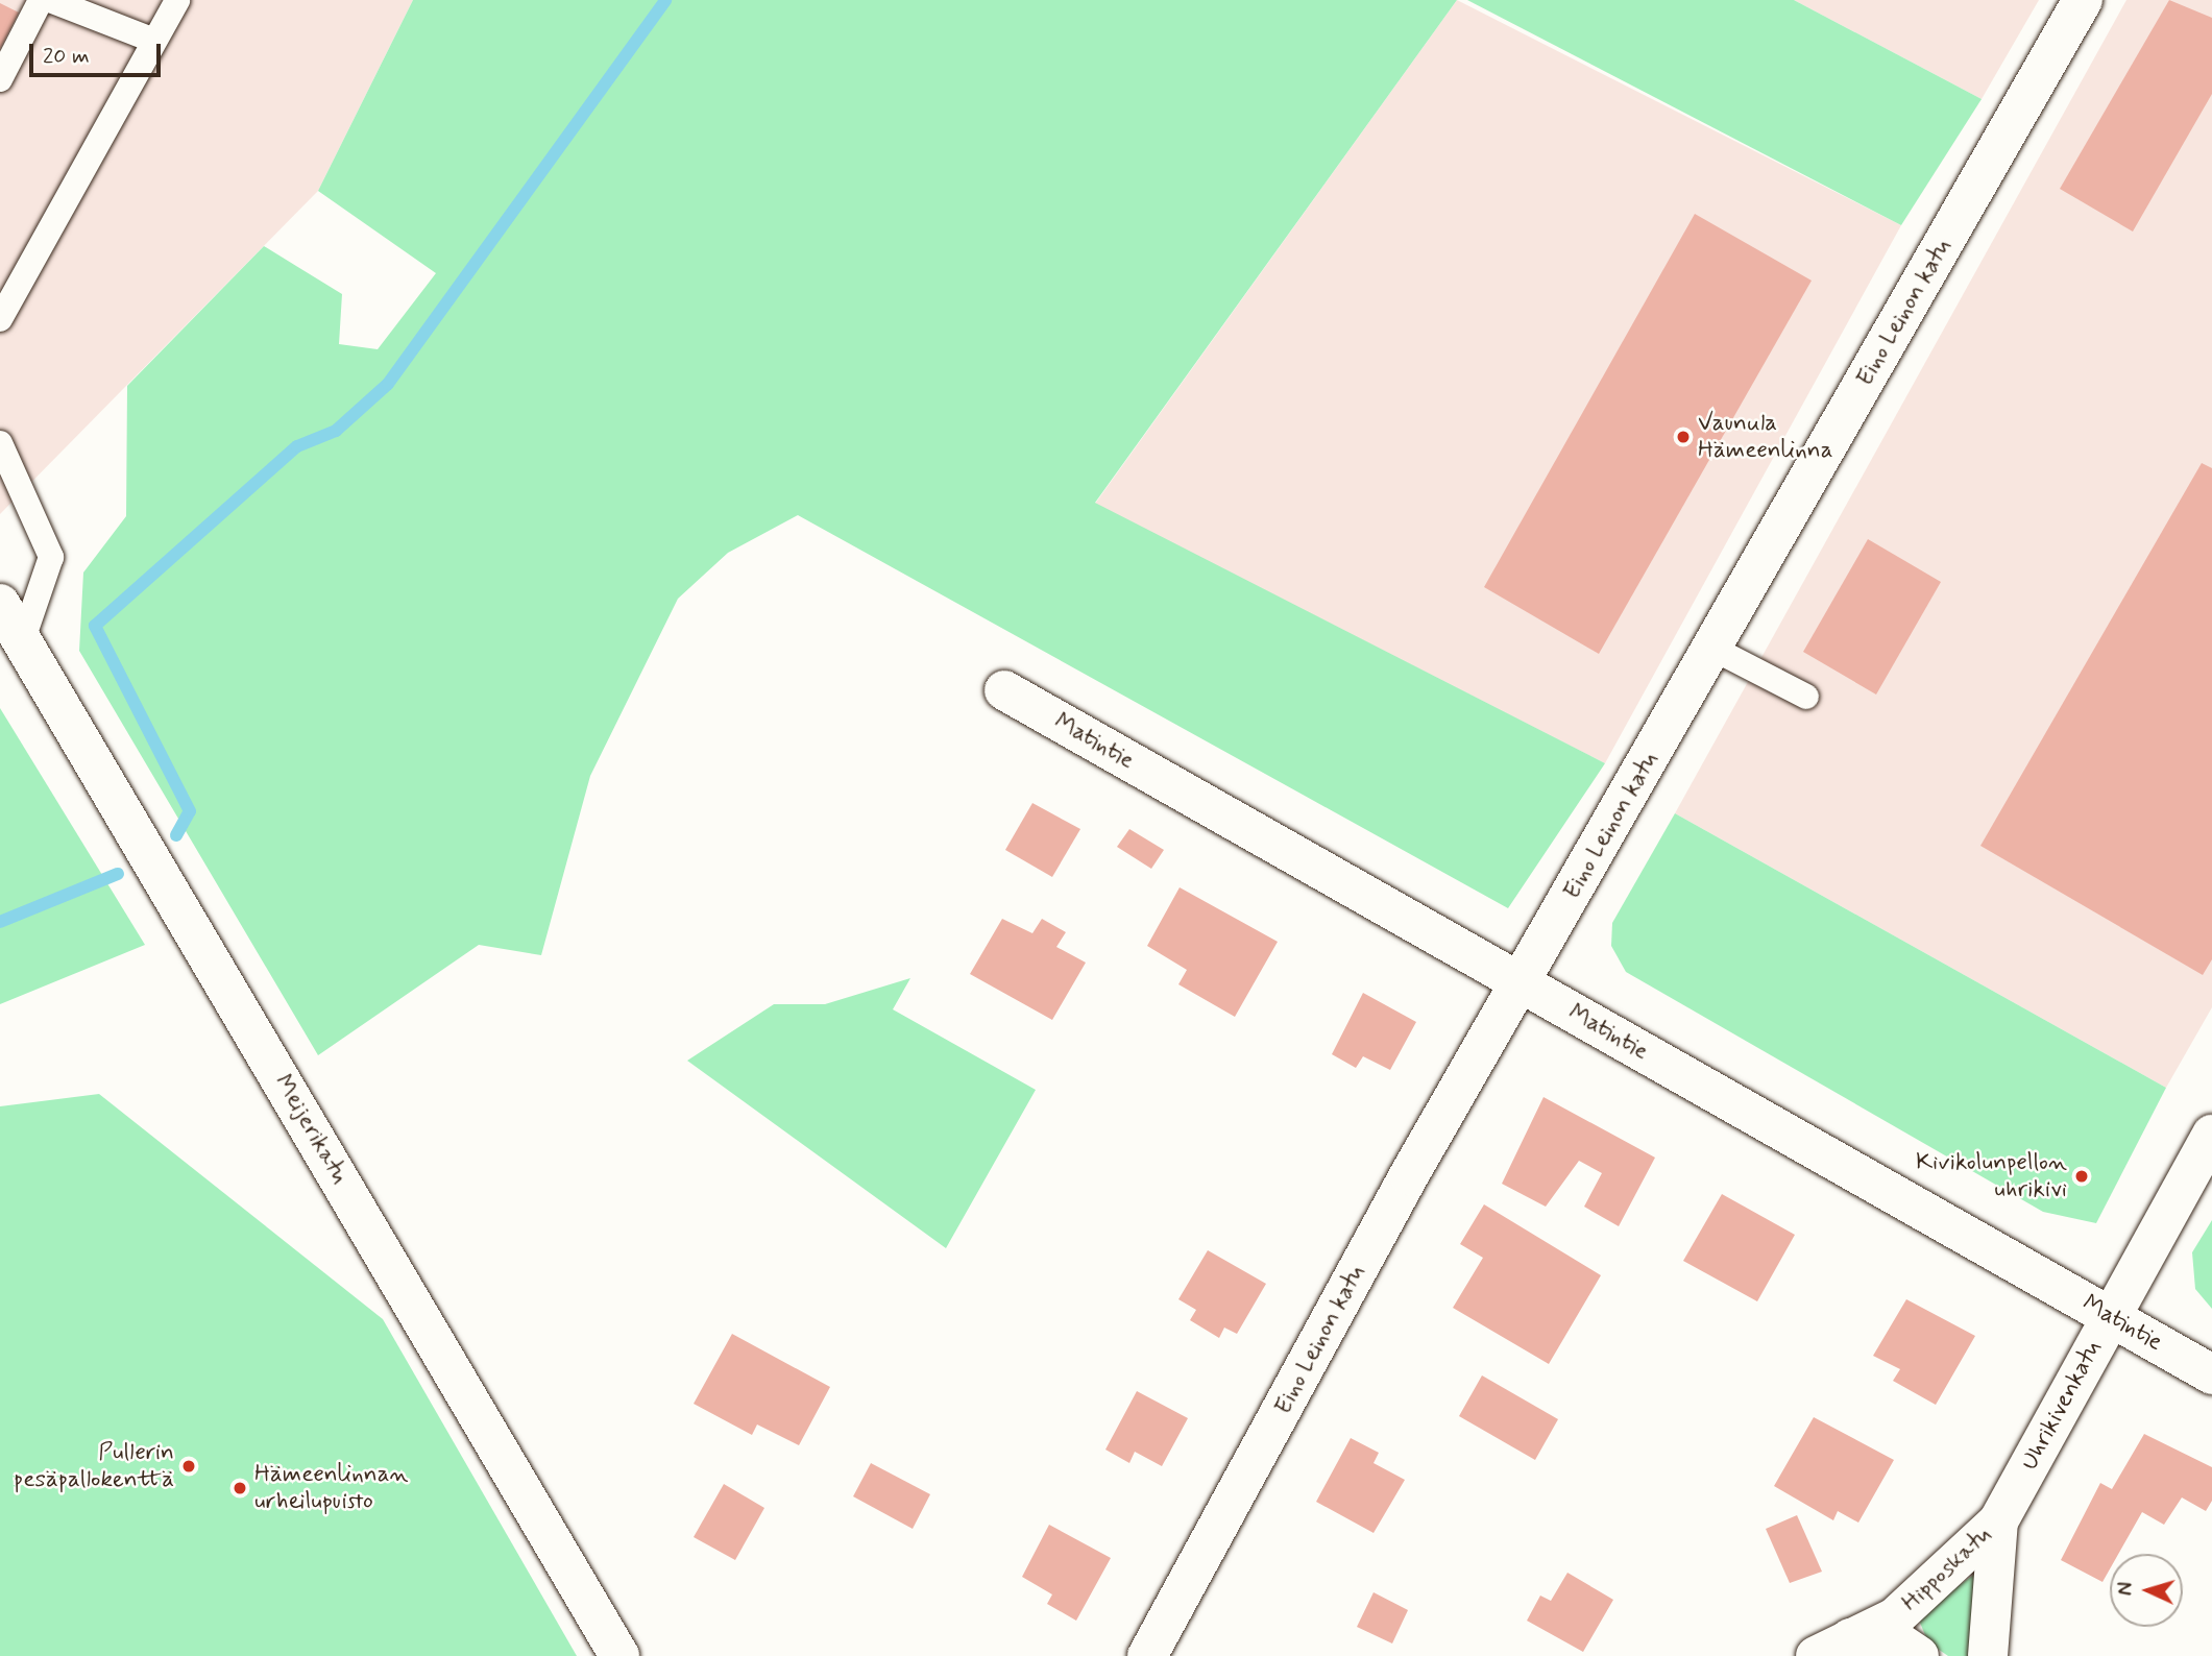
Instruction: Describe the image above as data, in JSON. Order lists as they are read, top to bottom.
{
  "streets": {
    "street": [
      "Eino Leinon katu",
      "Matintie",
      "Meijerikatu",
      "Uhrikivenkatu",
      "Hipposkatu"
    ]
  },
  "crossings": [
    ["Eino Leinon katu", "Matintie"],
    ["Matintie", "Uhrikivenkatu"],
    ["Uhrikivenkatu", "Hipposkatu"]
  ],
  "places": [
    "Vaunula Hämeenlinna",
    "Kivikolunpellon uhrikivi",
    "Pullerin pesäpallokenttä",
    "Hämeenlinnan urheilupuisto"
  ],
  "scale_bar": "20 m",
  "north": "left"
}
